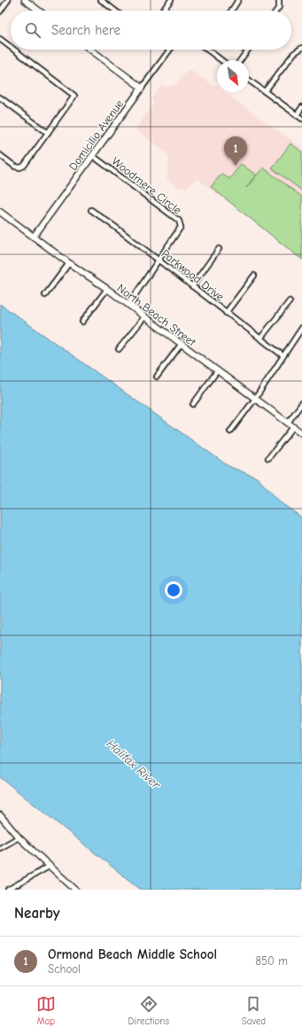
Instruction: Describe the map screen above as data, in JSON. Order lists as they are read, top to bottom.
{
  "streets": {
    "street": [
      "Domicilio Avenue",
      "Woodmere Circle",
      "Parkwood Drive",
      "North Beach Street"
    ]
  },
  "crossings": [
    ["Domicilio Avenue", "Woodmere Circle"],
    ["Domicilio Avenue", "North Beach Street"],
    ["Woodmere Circle", "Parkwood Drive"],
    ["Woodmere Circle", "North Beach Street"]
  ],
  "water": ["Halifax River"],
  "north": "bottom right",
  "page": {
    "search": "Search here",
    "pins": "1",
    "heading": "Nearby",
    "list": [
      {
        "mark": "1",
        "name": "Ormond Beach Middle School",
        "note": "School",
        "value": "850 m"
      }
    ],
    "nav": ["Map", "Directions", "Saved"]
  }
}
